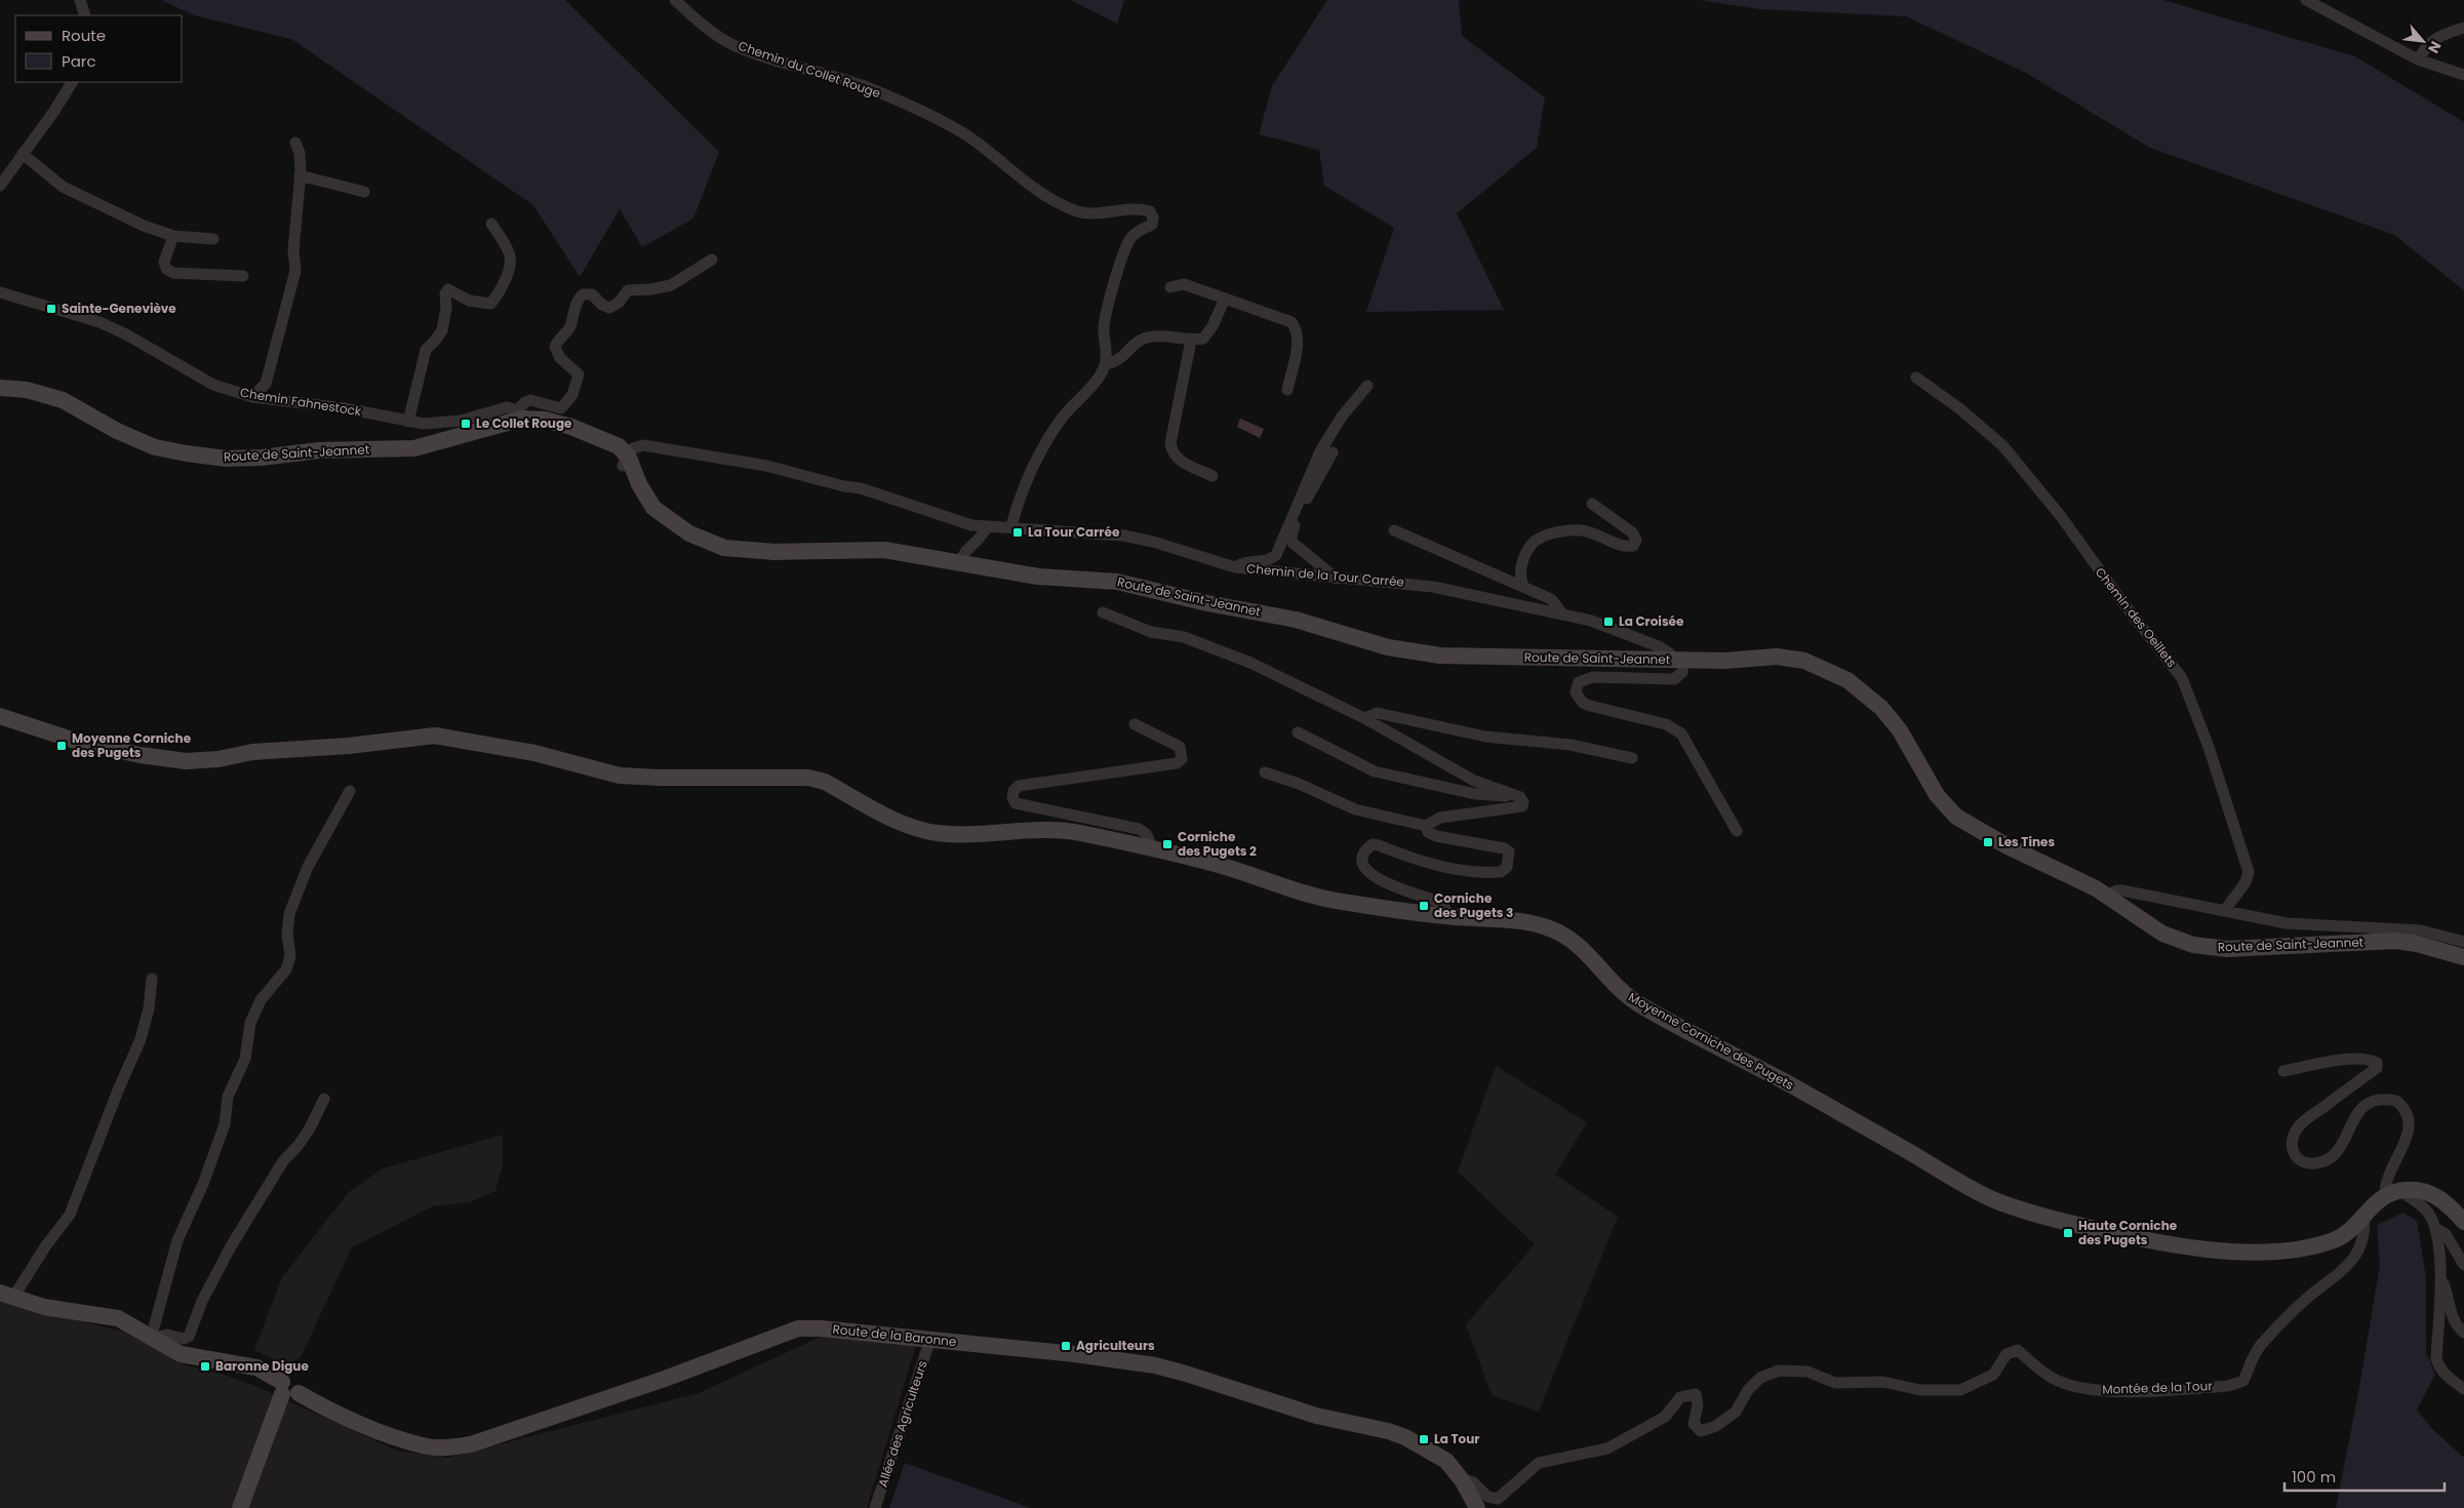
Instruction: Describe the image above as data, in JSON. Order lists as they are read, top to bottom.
{
  "streets": {
    "main road": ["Route de Saint-Jeannet", "Moyenne Corniche des Pugets", "Route de la Baronne"],
    "street": [
      "Chemin du Collet Rouge",
      "Chemin Fahnestock",
      "Chemin de la Tour Carrée",
      "Chemin des Oeillets",
      "Montée de la Tour",
      "Allée des Agriculteurs"
    ]
  },
  "crossings": [
    ["Chemin Fahnestock", "Route de Saint-Jeannet"],
    ["Route de Saint-Jeannet", "Chemin de la Tour Carrée"],
    ["Moyenne Corniche des Pugets", "Montée de la Tour"],
    ["Route de la Baronne", "Montée de la Tour"],
    ["Route de la Baronne", "Allée des Agriculteurs"]
  ],
  "places": {
    "transit": [
      "Sainte-Geneviève",
      "Le Collet Rouge",
      "La Tour Carrée",
      "La Croisée",
      "Moyenne Corniche des Pugets",
      "Les Tines",
      "Corniche des Pugets 2",
      "Corniche des Pugets 3",
      "Haute Corniche des Pugets",
      "Agriculteurs",
      "Baronne Digue",
      "La Tour"
    ]
  },
  "legend": ["Route", "Parc"],
  "scale_bar": "100 m",
  "north": "bottom right"
}
